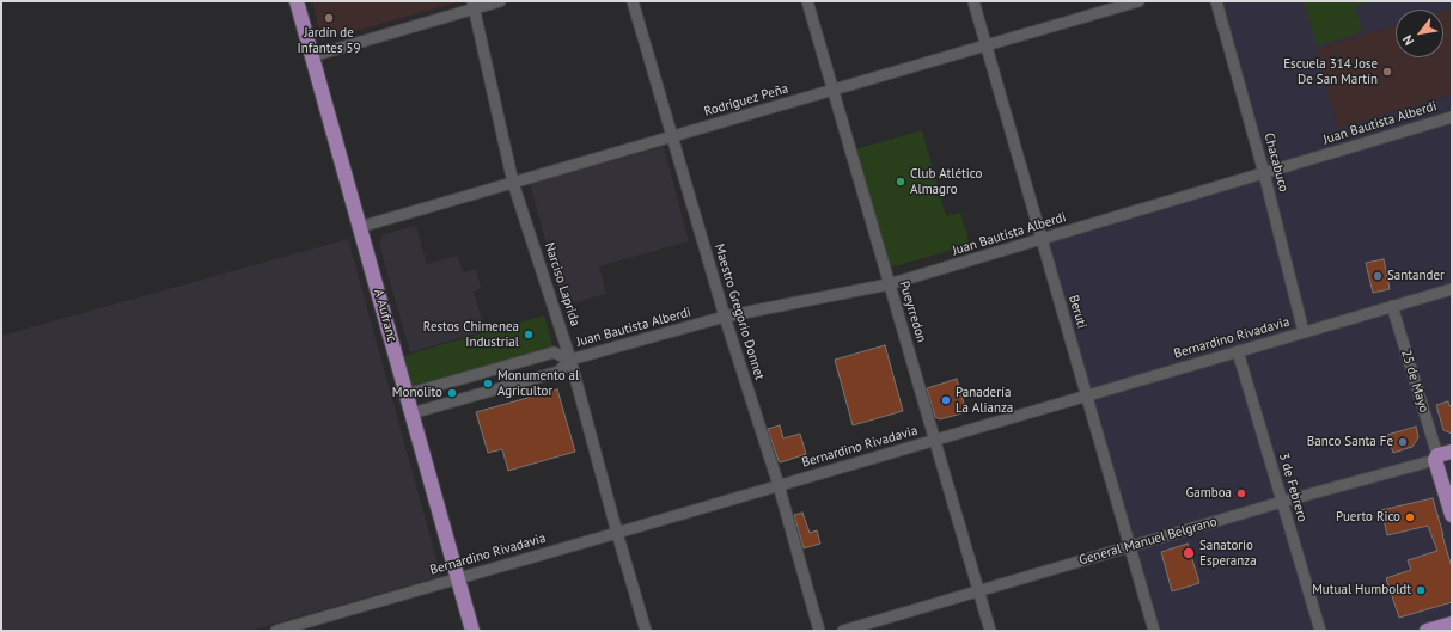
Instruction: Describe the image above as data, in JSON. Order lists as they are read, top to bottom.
{
  "streets": {
    "main road": ["A Aufranc", "25 de Mayo", "General Manuel Belgrano"],
    "street": [
      "Rodríguez Peña",
      "Juan Bautista Alberdi",
      "Chacabuco",
      "Narciso Laprida",
      "Maestro Gregorio Donnet",
      "Pueyrredon",
      "Beruti",
      "Bernardino Rivadavia",
      "3 de Febrero"
    ]
  },
  "crossings": [
    ["Rodríguez Peña", "Narciso Laprida"],
    ["Rodríguez Peña", "Maestro Gregorio Donnet"],
    ["Rodríguez Peña", "Pueyrredon"],
    ["Rodríguez Peña", "Beruti"],
    ["Rodríguez Peña", "A Aufranc"],
    ["Juan Bautista Alberdi", "Chacabuco"],
    ["Juan Bautista Alberdi", "Narciso Laprida"],
    ["Juan Bautista Alberdi", "Maestro Gregorio Donnet"],
    ["Juan Bautista Alberdi", "Pueyrredon"],
    ["Juan Bautista Alberdi", "Beruti"],
    ["Juan Bautista Alberdi", "A Aufranc"],
    ["Chacabuco", "Bernardino Rivadavia"],
    ["Narciso Laprida", "Bernardino Rivadavia"],
    ["Maestro Gregorio Donnet", "Bernardino Rivadavia"],
    ["Pueyrredon", "Bernardino Rivadavia"],
    ["Pueyrredon", "General Manuel Belgrano"],
    ["Beruti", "Bernardino Rivadavia"],
    ["Beruti", "General Manuel Belgrano"],
    ["A Aufranc", "Bernardino Rivadavia"],
    ["Bernardino Rivadavia", "25 de Mayo"],
    ["Bernardino Rivadavia", "3 de Febrero"],
    ["25 de Mayo", "General Manuel Belgrano"],
    ["3 de Febrero", "General Manuel Belgrano"]
  ],
  "places": [
    "Jardín de Infantes 59",
    "Escuela 314 Jose De San Martín",
    "Club Atlético Almagro",
    "Santander",
    "Restos Chimenea Industrial",
    "Monumento al Agricultor",
    "Monolito",
    "Panadería La Alianza",
    "Banco Santa Fe",
    "Gamboa",
    "Puerto Rico",
    "Sanatorio Esperanza",
    "Mutual Humboldt"
  ],
  "north": "bottom left"
}
